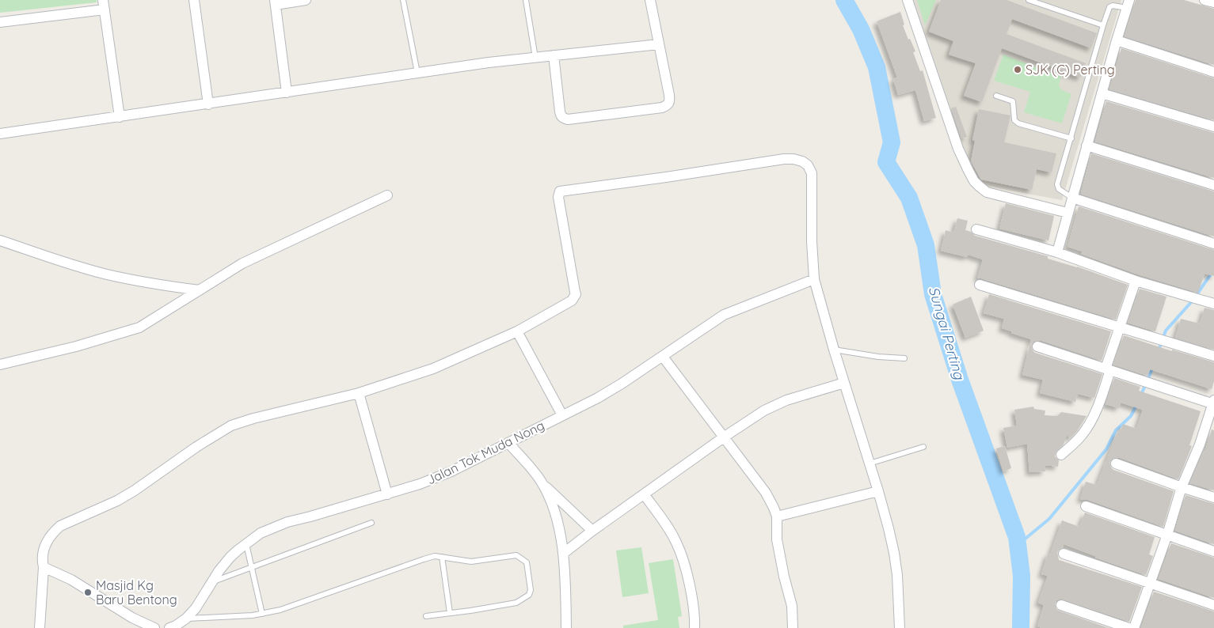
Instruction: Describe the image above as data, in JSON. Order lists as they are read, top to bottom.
{
  "streets": {
    "street": ["Jalan Tok Muda Nong"]
  },
  "water": ["Sungai Perting"],
  "places": ["SJK (C) Perting", "Masjid Kg Baru Bentong"]
}
